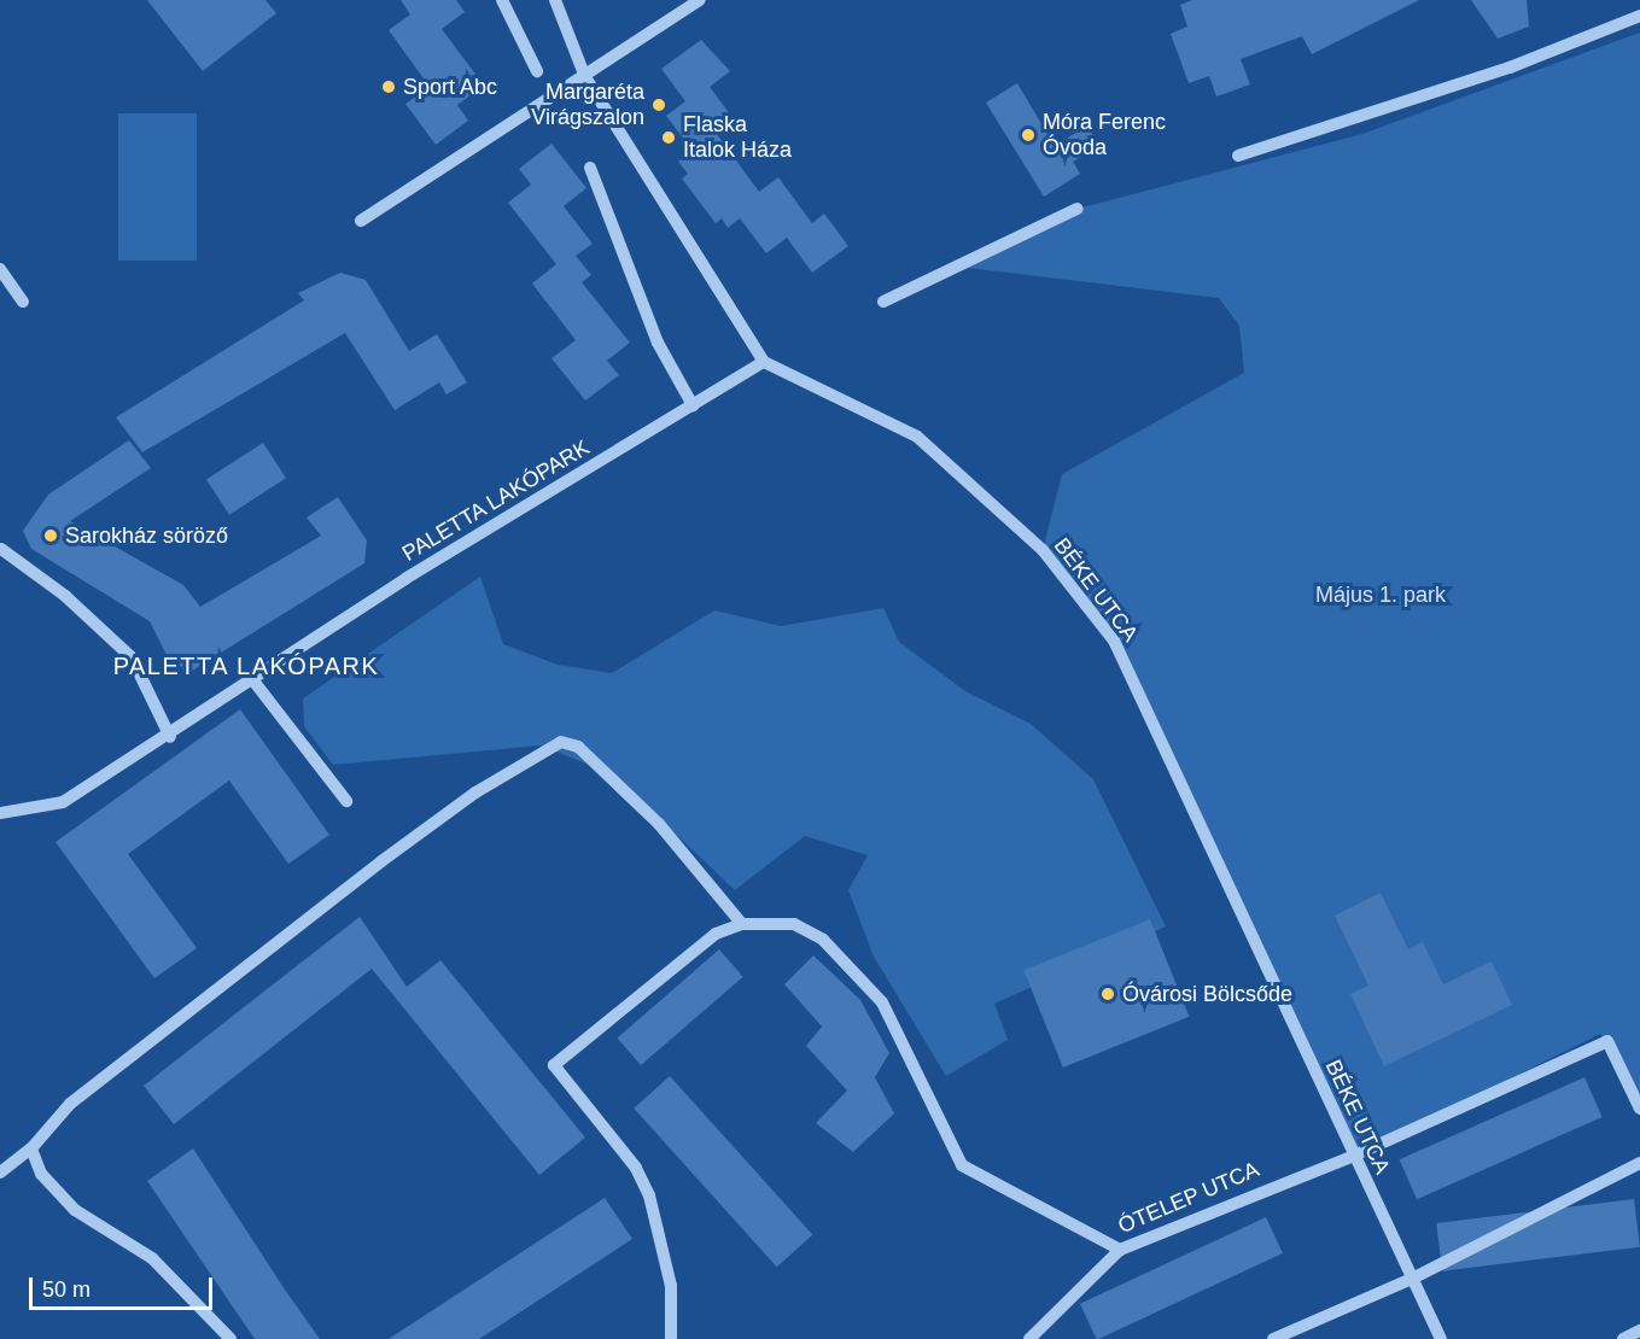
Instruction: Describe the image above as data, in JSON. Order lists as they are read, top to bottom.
{
  "streets": {
    "street": ["PALETTA LAKÓPARK", "BÉKE UTCA", "ÓTELEP UTCA"]
  },
  "crossings": [
    ["PALETTA LAKÓPARK", "BÉKE UTCA"],
    ["BÉKE UTCA", "ÓTELEP UTCA"]
  ],
  "districts": ["PALETTA LAKÓPARK"],
  "parks": ["Május 1. park"],
  "places": [
    "Sport Abc",
    "Margaréta Virágszalon",
    "Móra Ferenc Óvoda",
    "Flaska Italok Háza",
    "Sarokház söröző",
    "Óvárosi Bölcsőde"
  ],
  "scale_bar": "50 m"
}
